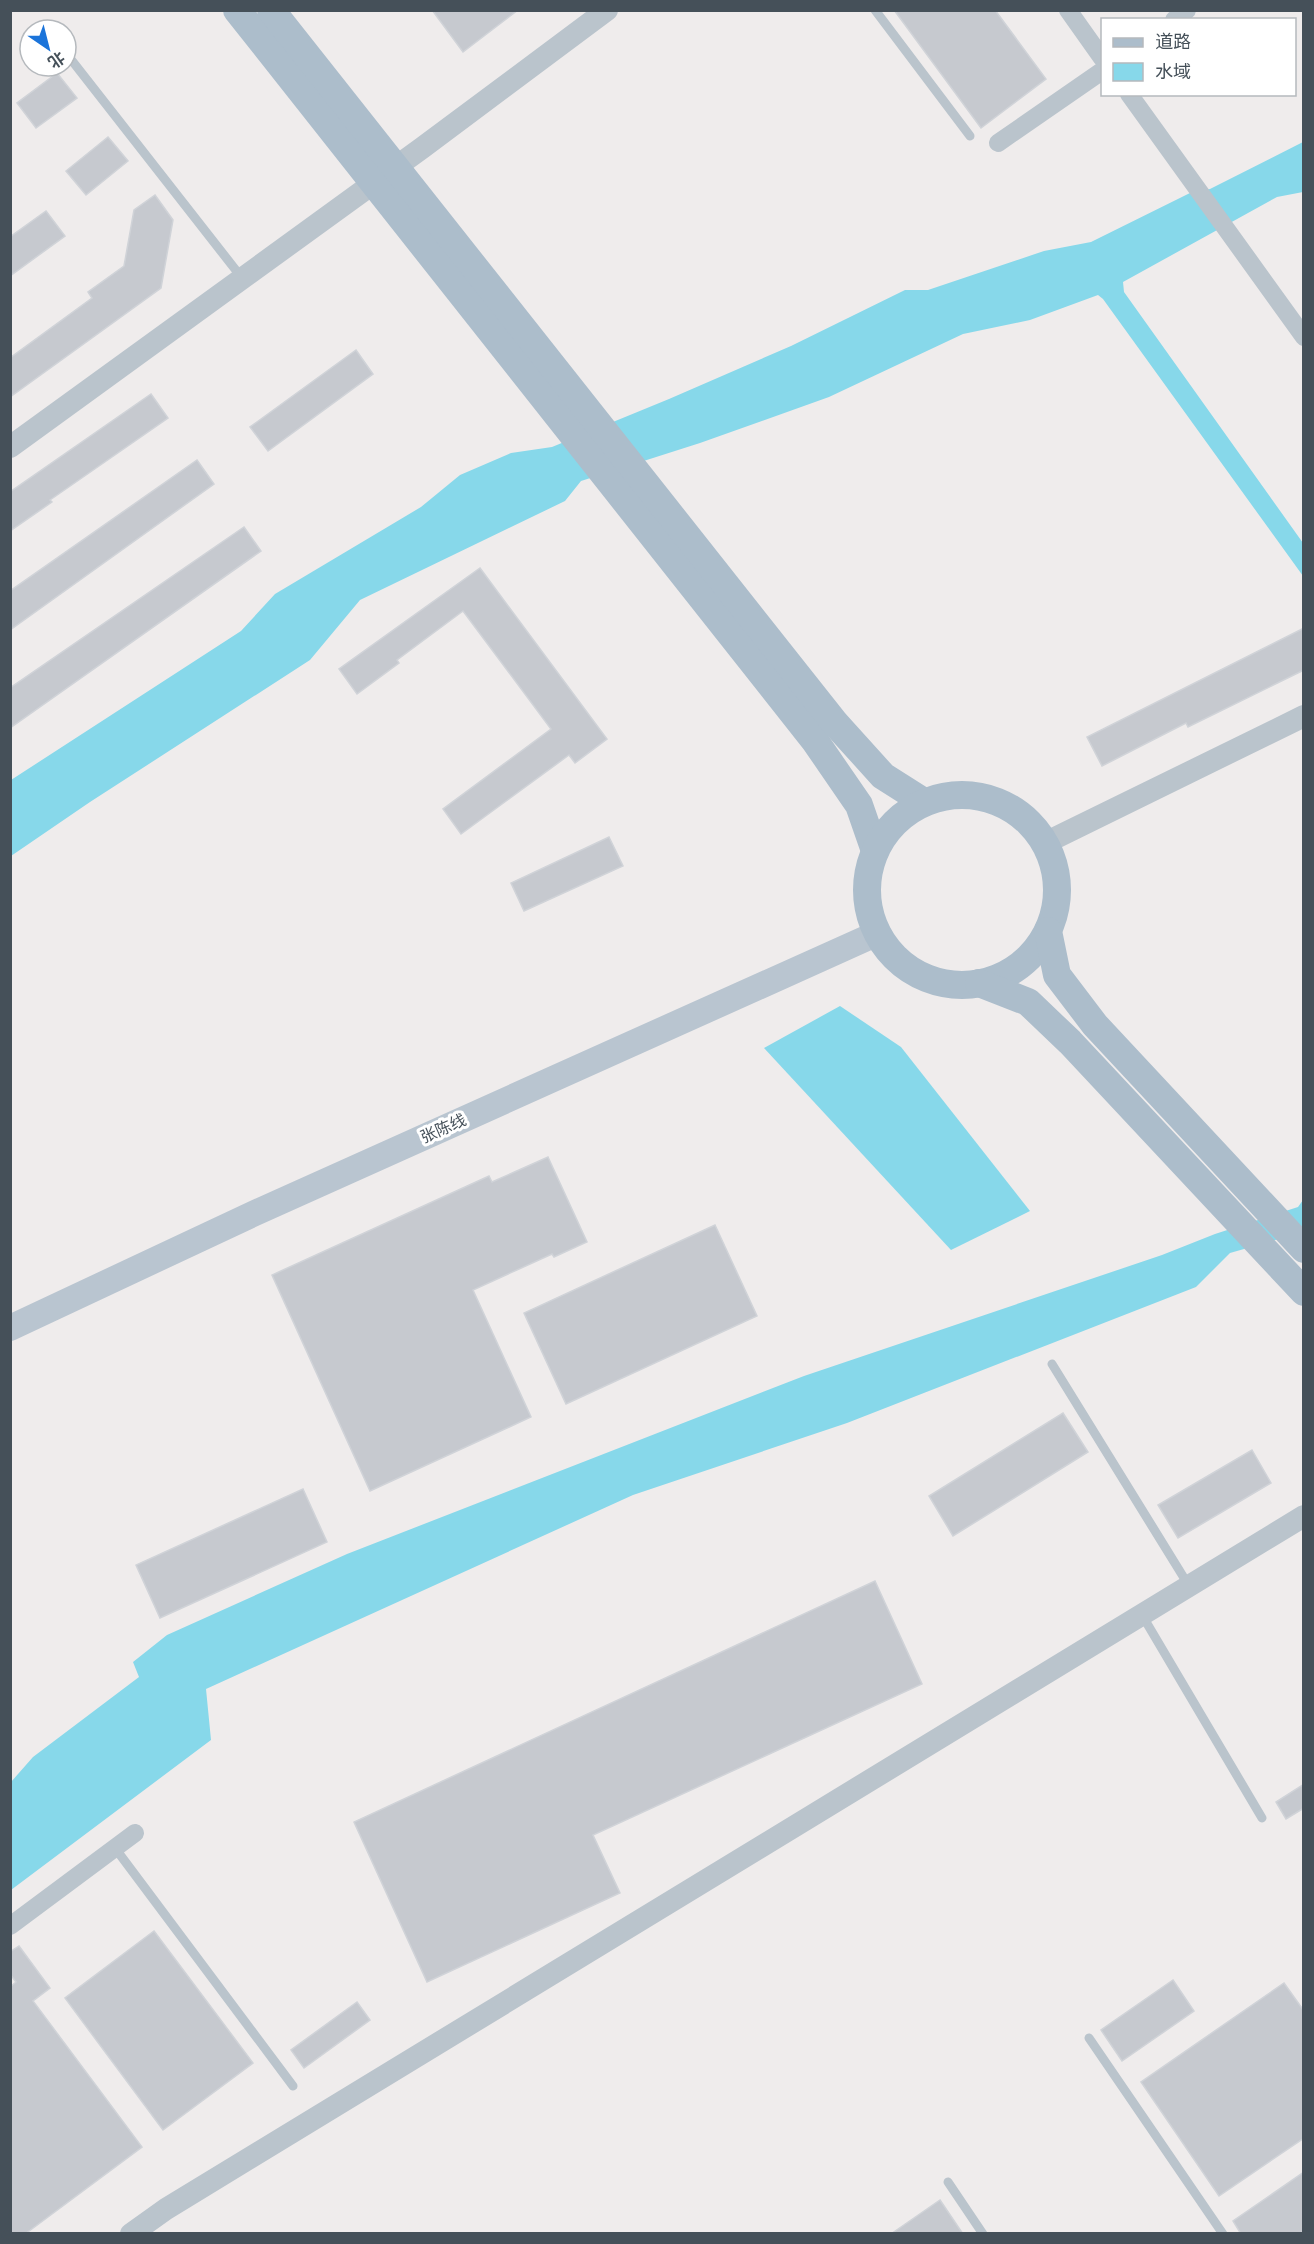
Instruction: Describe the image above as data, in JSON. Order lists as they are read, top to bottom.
{
  "streets": {
    "main road": ["张陈线"]
  },
  "legend": ["道路", "水域"],
  "north": "bottom right"
}
